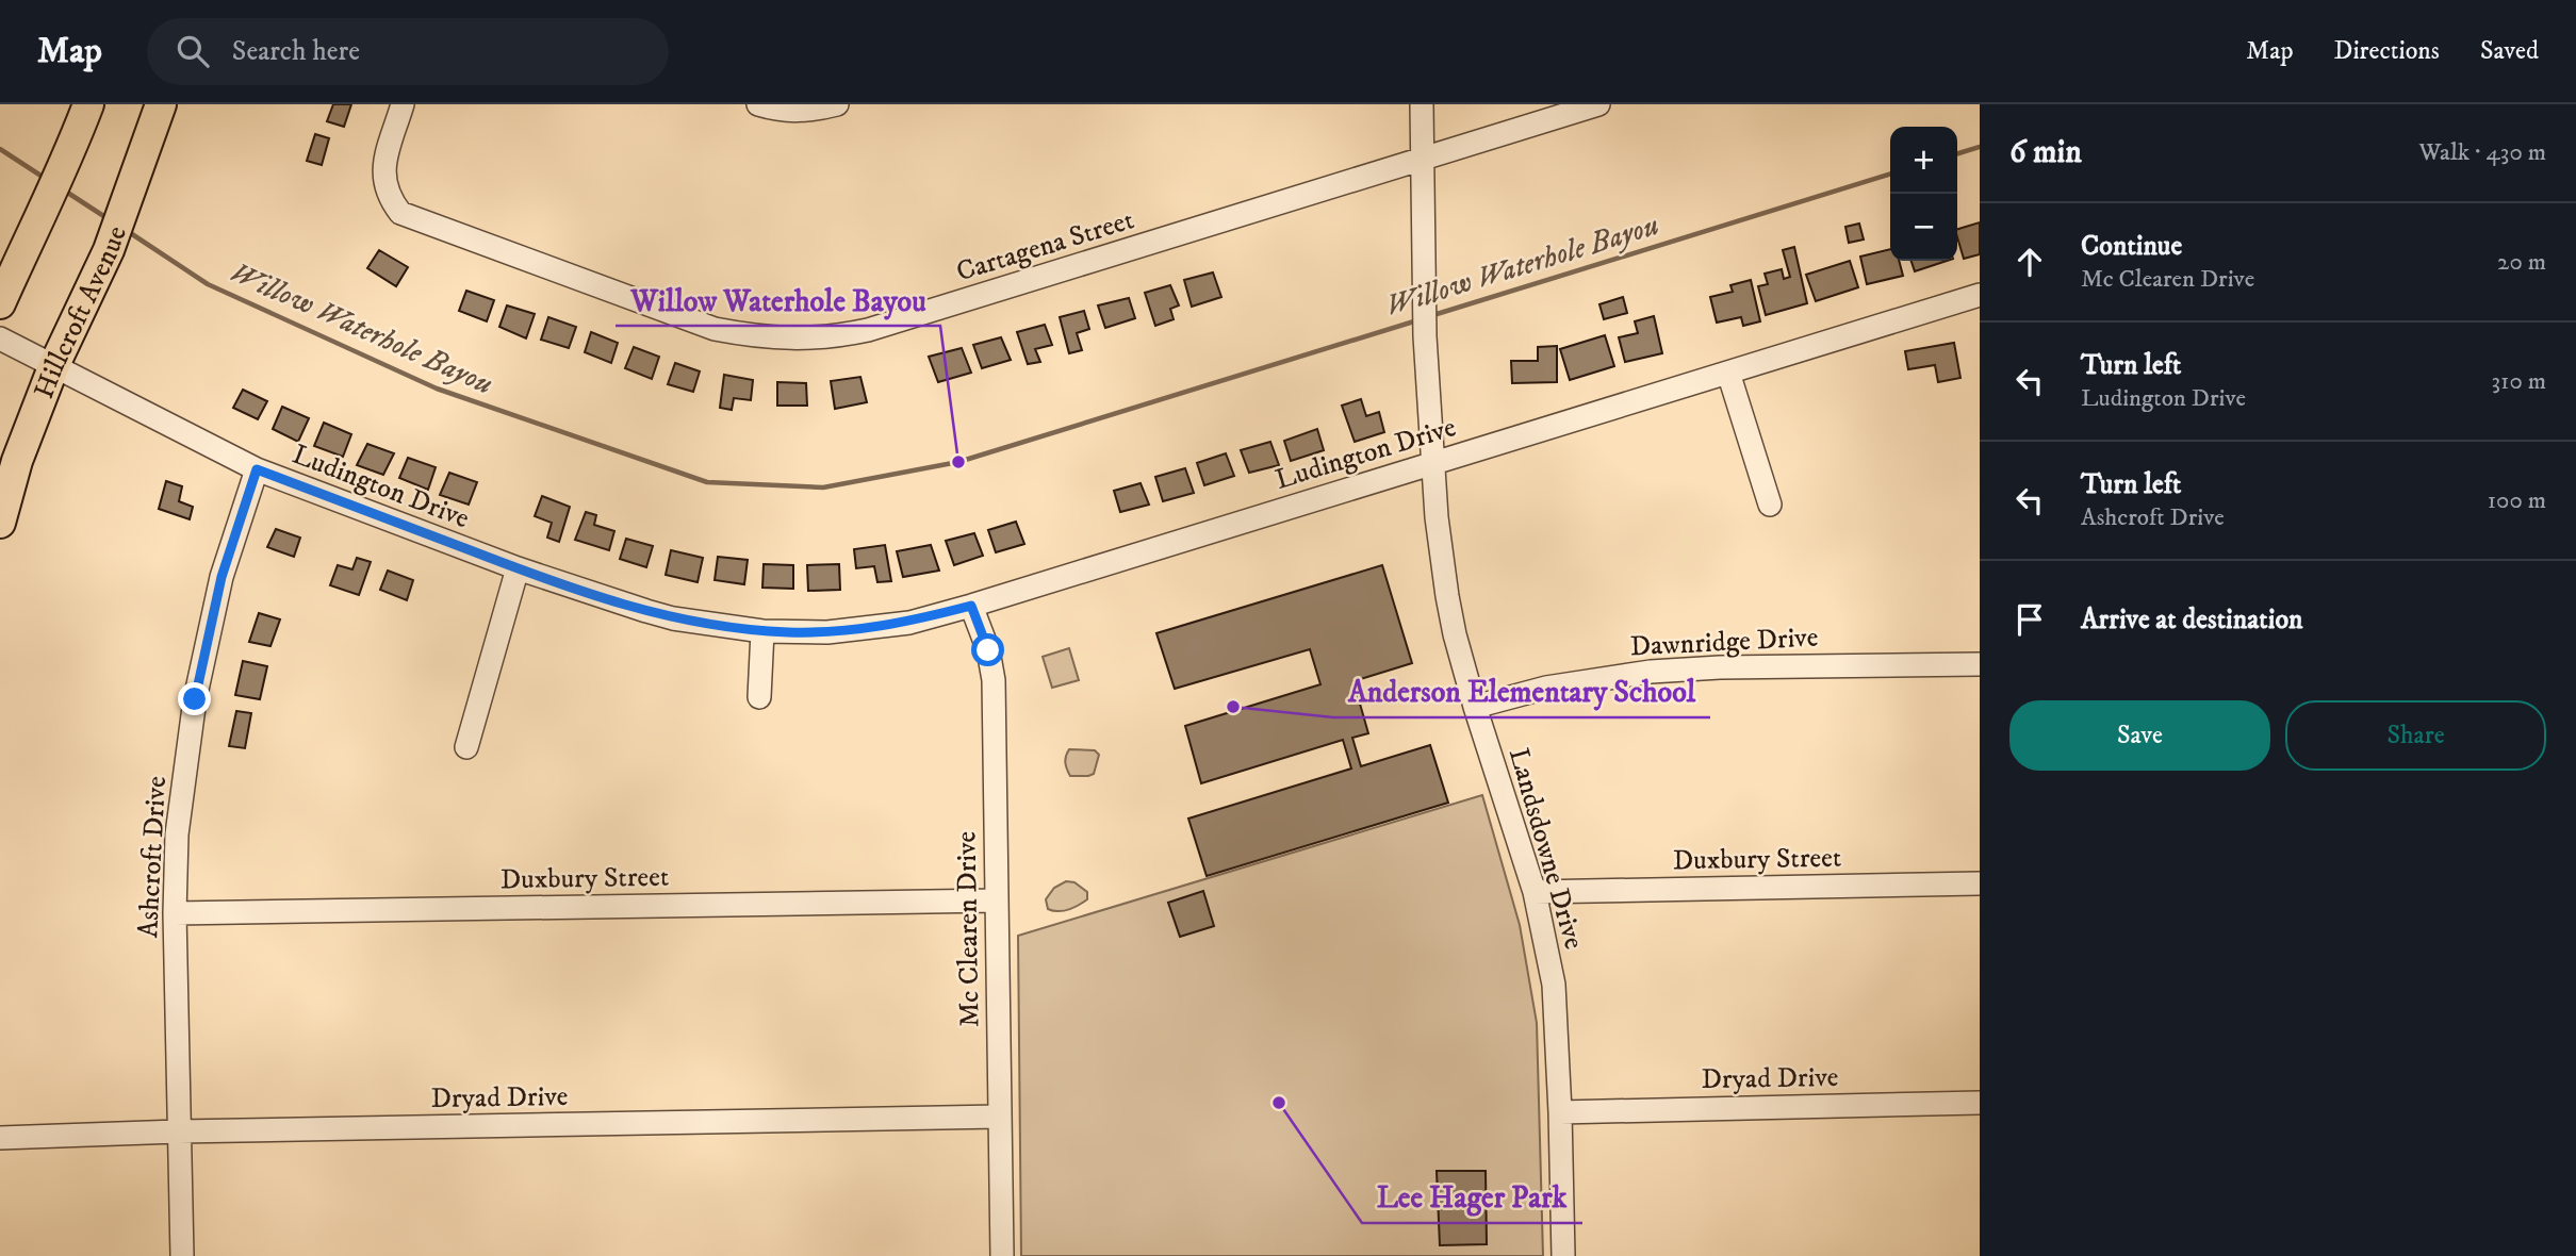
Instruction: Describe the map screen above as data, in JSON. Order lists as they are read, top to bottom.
{
  "streets": {
    "main road": ["Hillcroft Avenue"],
    "street": [
      "Cartagena Street",
      "Ludington Drive",
      "Dawnridge Drive",
      "Landsdowne Drive",
      "Ashcroft Drive",
      "Duxbury Street",
      "Mc Clearen Drive",
      "Dryad Drive"
    ]
  },
  "crossings": [
    ["Cartagena Street", "Landsdowne Drive"],
    ["Hillcroft Avenue", "Ludington Drive"],
    ["Ludington Drive", "Landsdowne Drive"],
    ["Ludington Drive", "Ashcroft Drive"],
    ["Ludington Drive", "Mc Clearen Drive"],
    ["Dawnridge Drive", "Landsdowne Drive"],
    ["Landsdowne Drive", "Duxbury Street"],
    ["Landsdowne Drive", "Dryad Drive"],
    ["Ashcroft Drive", "Duxbury Street"],
    ["Ashcroft Drive", "Dryad Drive"],
    ["Duxbury Street", "Mc Clearen Drive"],
    ["Mc Clearen Drive", "Dryad Drive"]
  ],
  "water": ["Willow Waterhole Bayou"],
  "places": ["Willow Waterhole Bayou", "Anderson Elementary School", "Lee Hager Park"],
  "page": {
    "header": "Map",
    "search": "Search here",
    "nav": ["Map", "Directions", "Saved"],
    "heading": ["6 min", "Walk · 430 m"],
    "map_buttons": ["+", "−"],
    "list": [
      ["Continue", "Mc Clearen Drive", "20 m"],
      ["Turn left", "Ludington Drive", "310 m"],
      ["Turn left", "Ashcroft Drive", "100 m"],
      "Arrive at destination"
    ],
    "buttons": ["Save", "Share"]
  }
}
